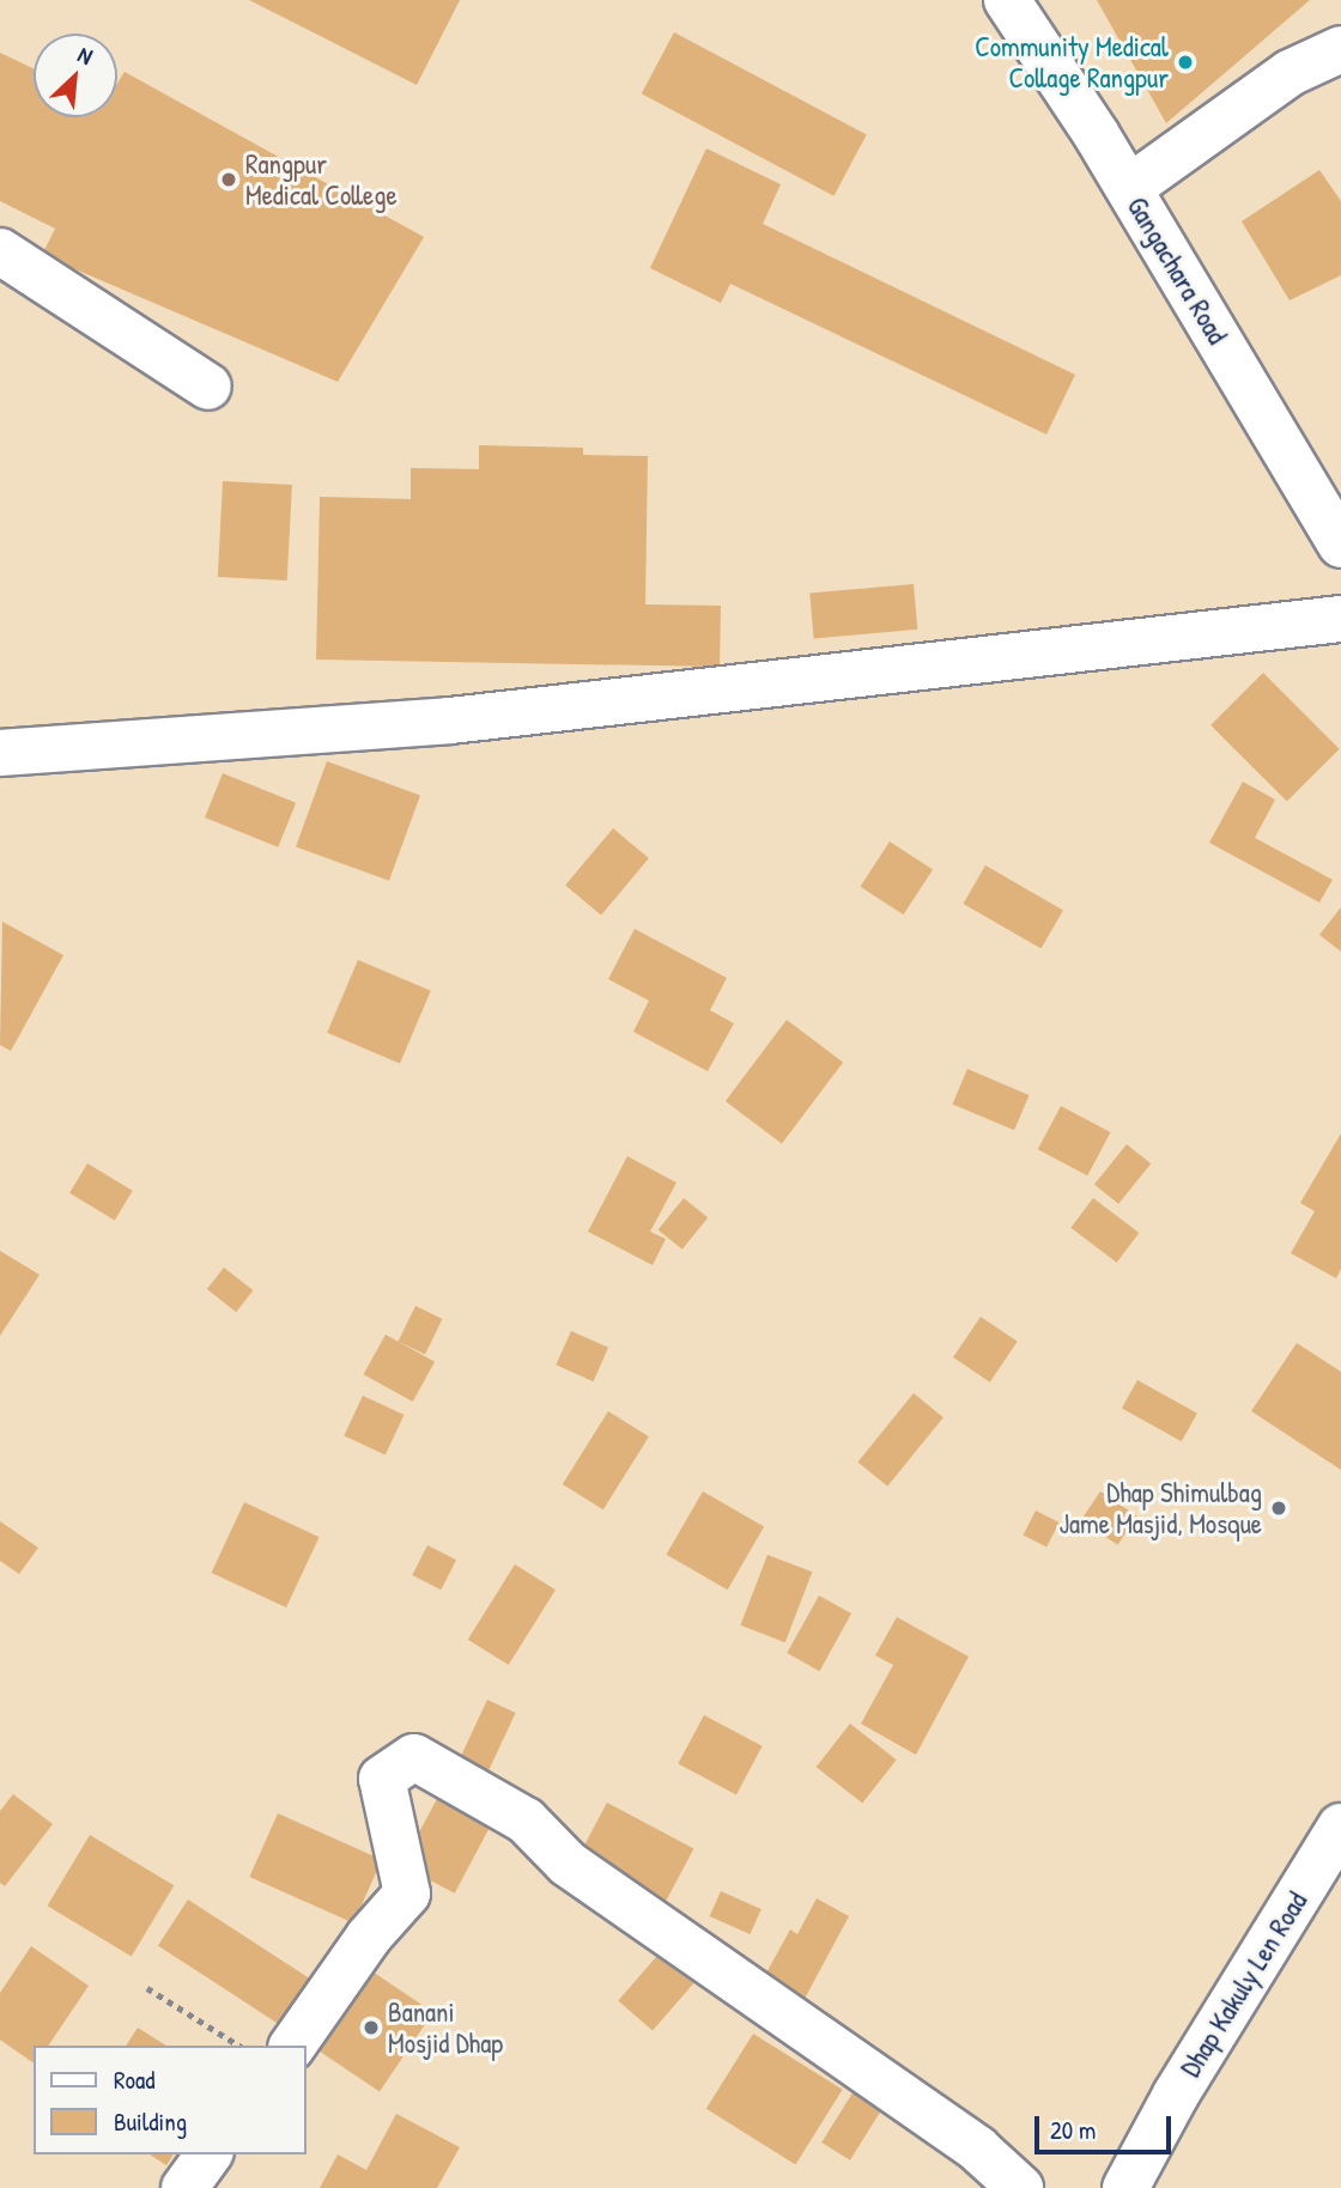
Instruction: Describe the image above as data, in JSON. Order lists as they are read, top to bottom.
{
  "streets": {
    "street": ["Gangachara Road", "Dhap Kakuly Len Road"]
  },
  "places": [
    "Community Medical Collage Rangpur",
    "Rangpur Medical College",
    "Dhap Shimulbag Jame Masjid, Mosque",
    "Banani Mosjid Dhap"
  ],
  "legend": ["Road", "Building"],
  "scale_bar": "20 m",
  "north": "top right"
}
